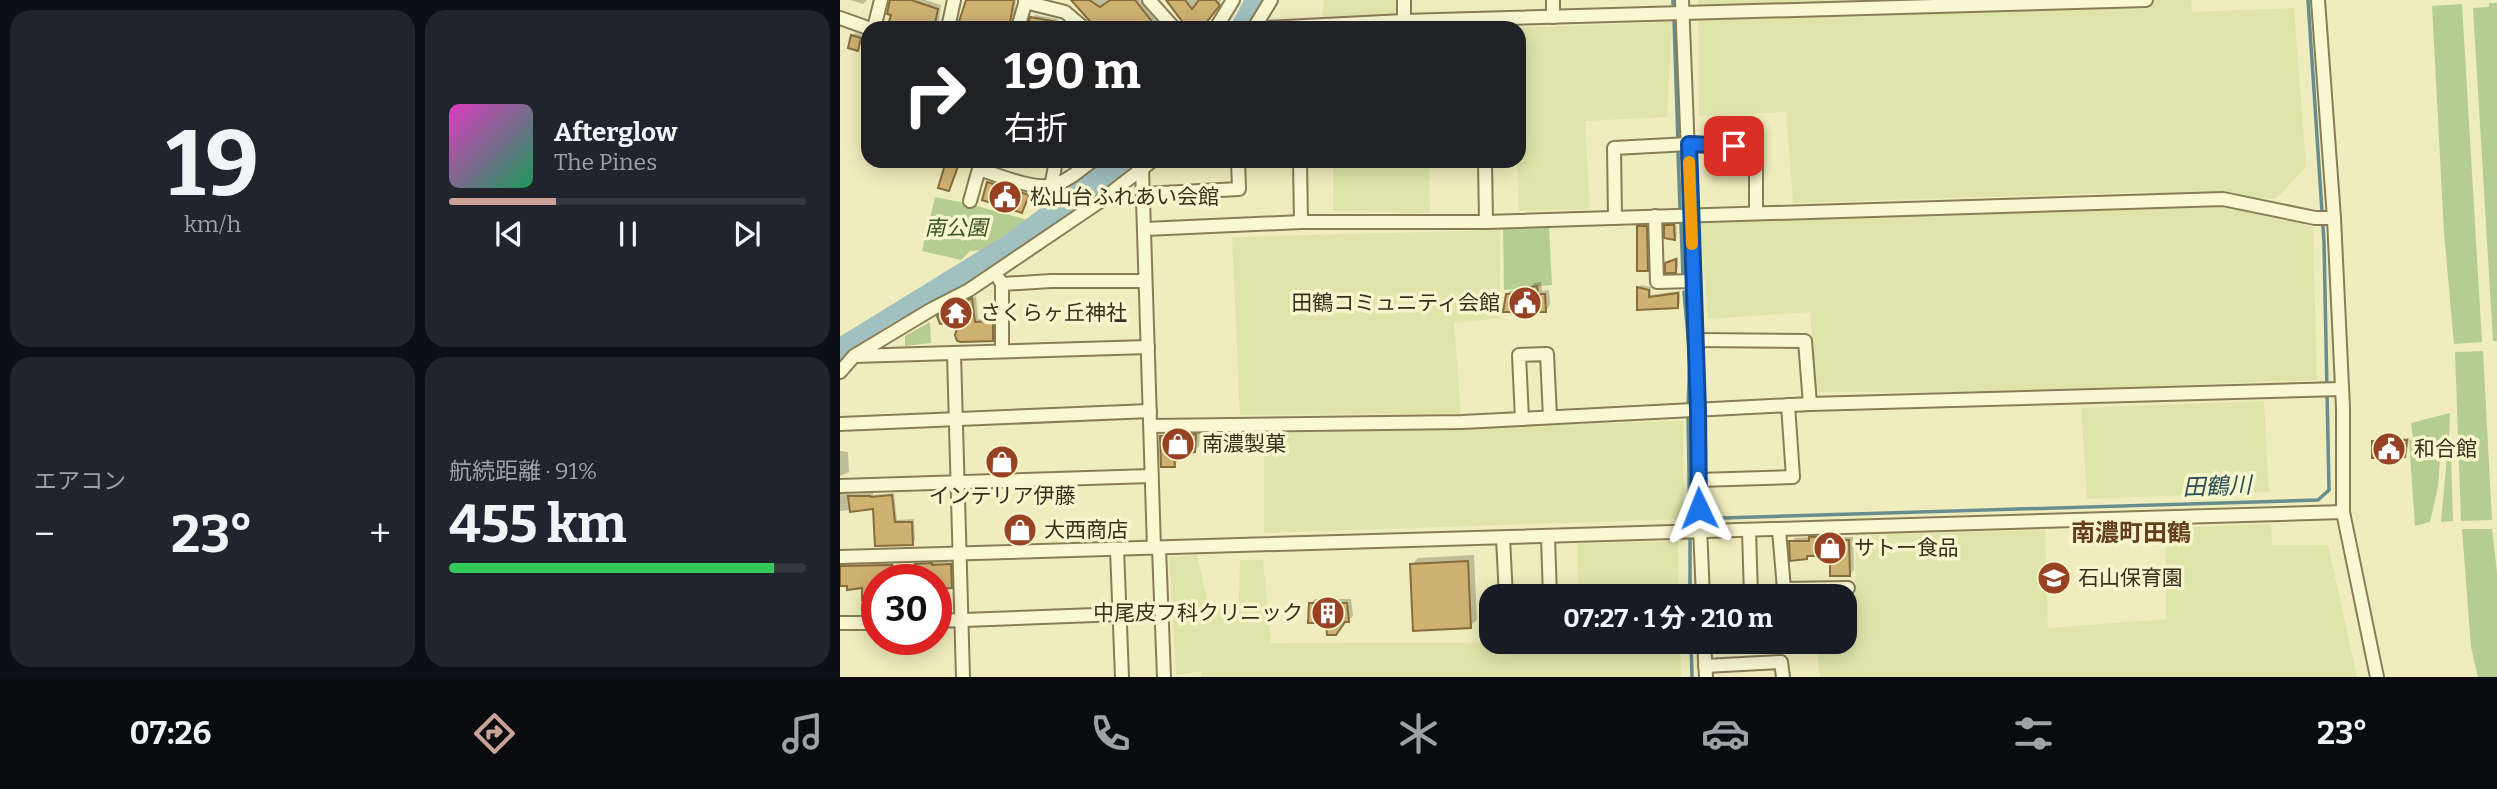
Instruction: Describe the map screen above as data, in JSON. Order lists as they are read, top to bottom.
{
  "districts": ["南濃町田鶴"],
  "water": ["田鶴川"],
  "parks": ["南公園"],
  "places": {
    "public building": ["松山台ふれあい会館", "田鶴コミュニティ会館", "和合館"],
    "temple": ["さくらヶ丘神社"],
    "shop": [
      "南濃製菓",
      "インテリア伊藤",
      "大西商店",
      "サトー食品"
    ],
    "school or university": ["石山保育園"],
    "building": ["中尾皮フ科クリニック"]
  },
  "page": {
    "tile": [
      ["19", "km/h"],
      "エアコン",
      ["航続距離 · 91%", "455 km"]
    ],
    "turn": ["190 m", "右折"],
    "song": ["Afterglow", "The Pines"],
    "heat": ["−", "23°", "+"],
    "limit": "30",
    "trip": "07:27 · 1 分 · 210 m",
    "tabs": ["07:26", "23°"]
  }
}
